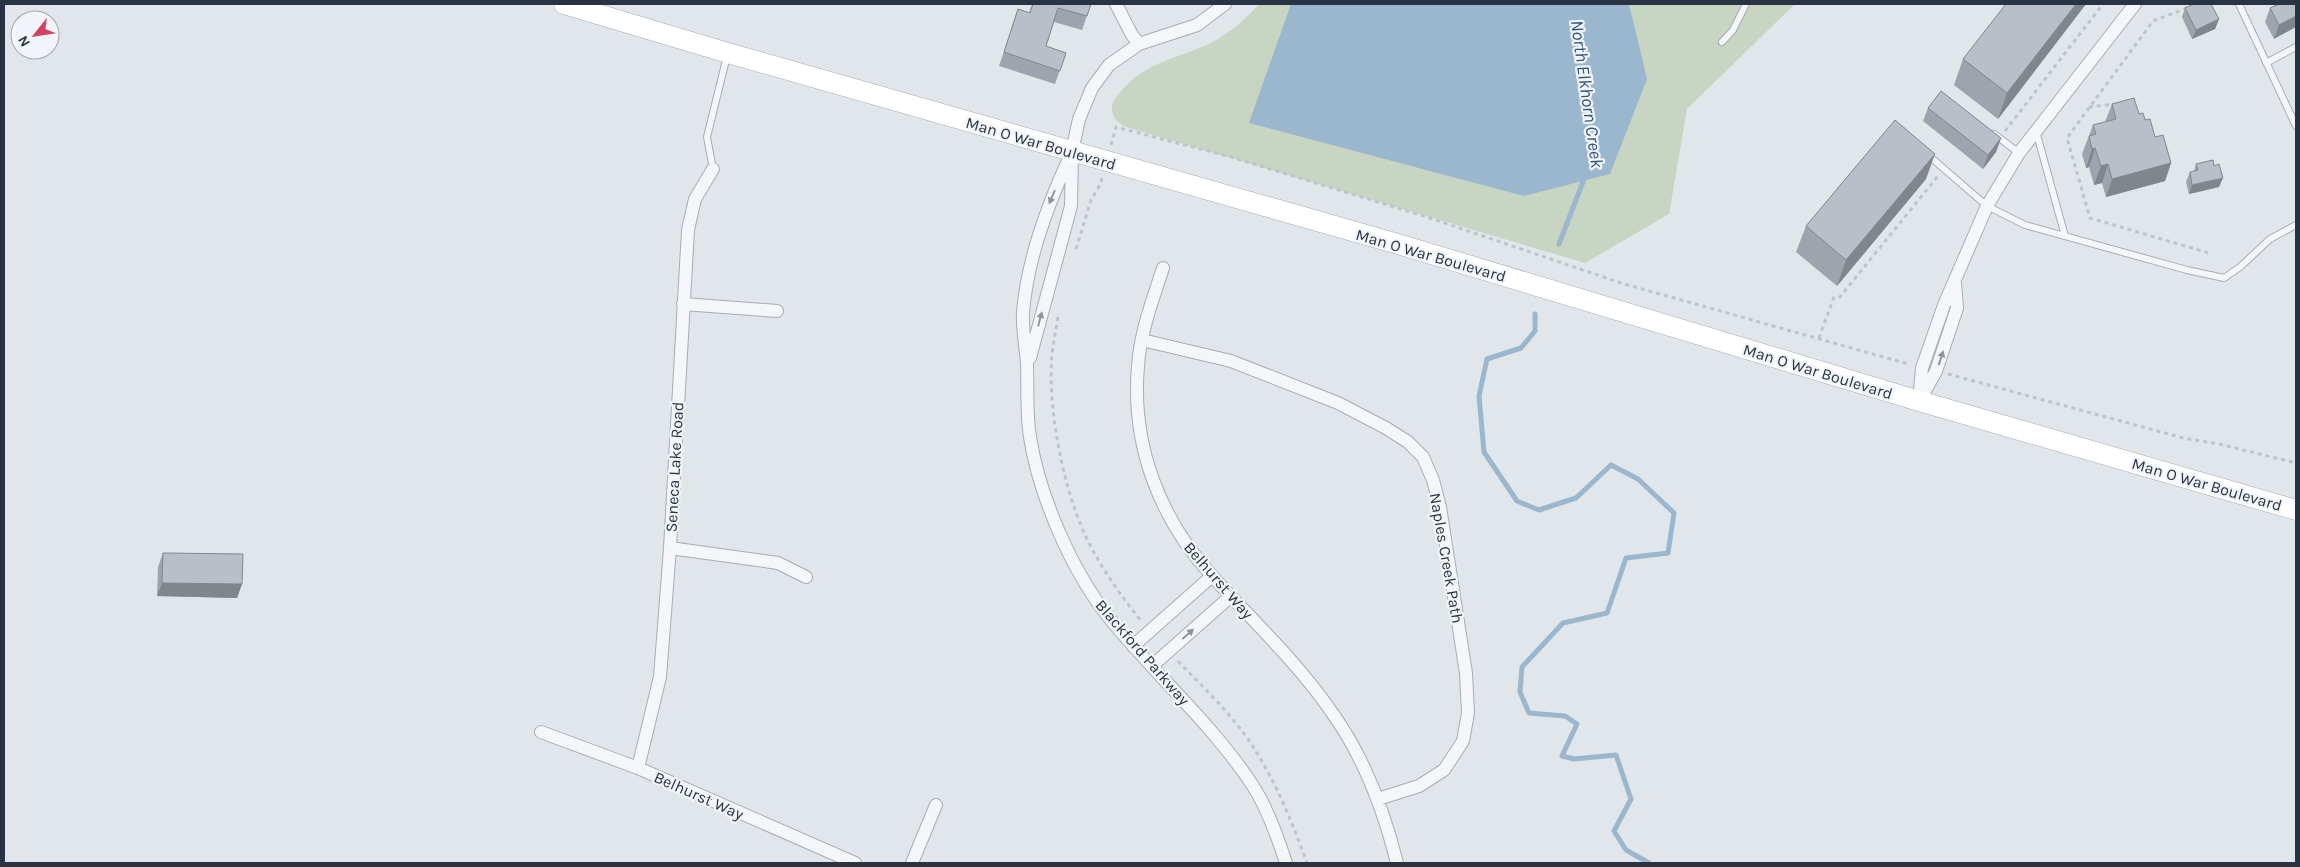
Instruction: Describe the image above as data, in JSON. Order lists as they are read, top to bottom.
{
  "streets": {
    "main road": ["Man O War Boulevard"],
    "street": [
      "Seneca Lake Road",
      "Naples Creek Path",
      "Belhurst Way",
      "Blackford Parkway"
    ]
  },
  "crossings": [
    ["Man O War Boulevard", "Blackford Parkway"],
    ["Seneca Lake Road", "Belhurst Way"],
    ["Naples Creek Path", "Belhurst Way"]
  ],
  "water": ["North Elkhorn Creek"],
  "north": "bottom left"
}
